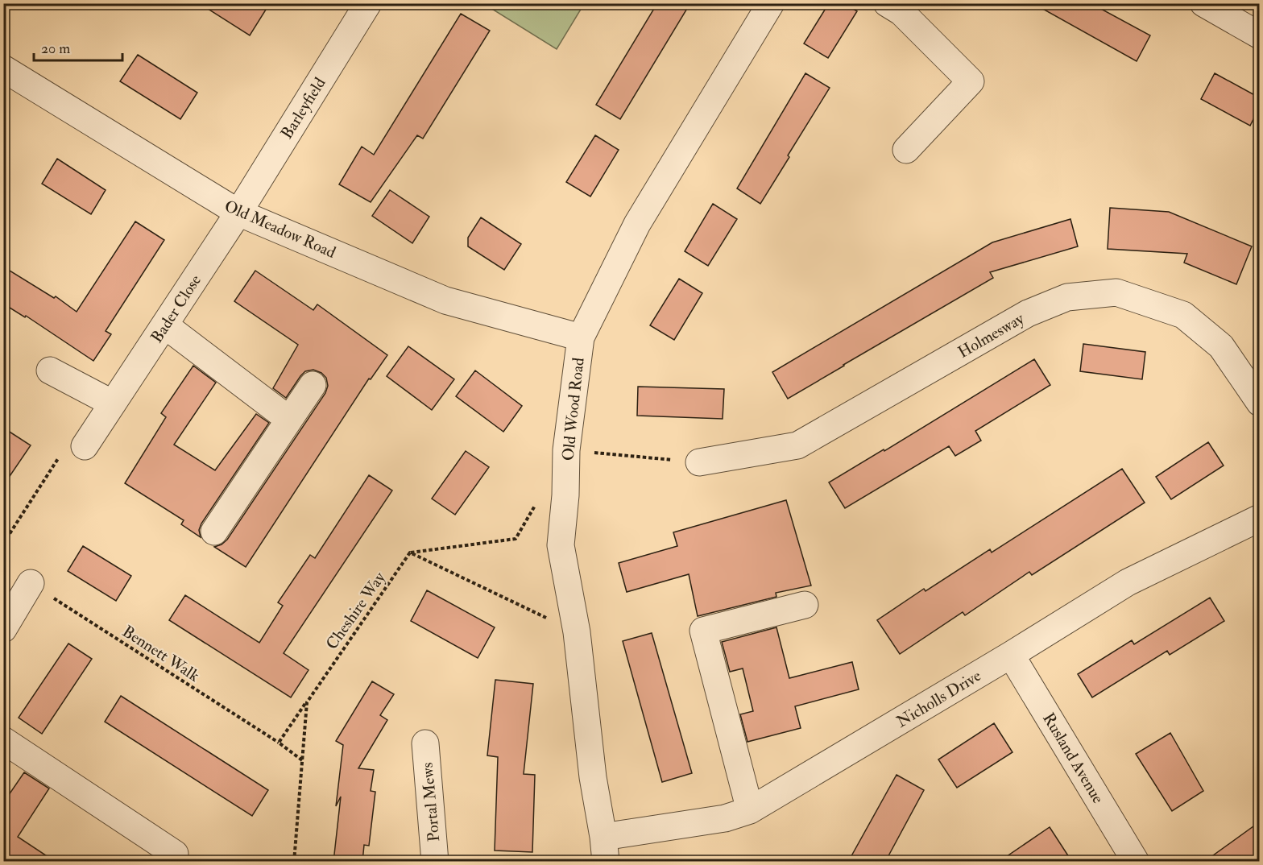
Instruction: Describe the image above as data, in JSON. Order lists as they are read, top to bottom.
{
  "streets": {
    "street": [
      "Barleyfield",
      "Old Meadow Road",
      "Bader Close",
      "Holmesway",
      "Old Wood Road",
      "Nicholls Drive",
      "Rusland Avenue",
      "Portal Mews"
    ],
    "path": ["Cheshire Way", "Bennett Walk"]
  },
  "crossings": [
    ["Barleyfield", "Old Meadow Road"],
    ["Barleyfield", "Bader Close"],
    ["Old Meadow Road", "Bader Close"],
    ["Old Meadow Road", "Old Wood Road"],
    ["Old Wood Road", "Nicholls Drive"],
    ["Cheshire Way", "Bennett Walk"],
    ["Nicholls Drive", "Rusland Avenue"]
  ],
  "scale_bar": "20 m"
}
